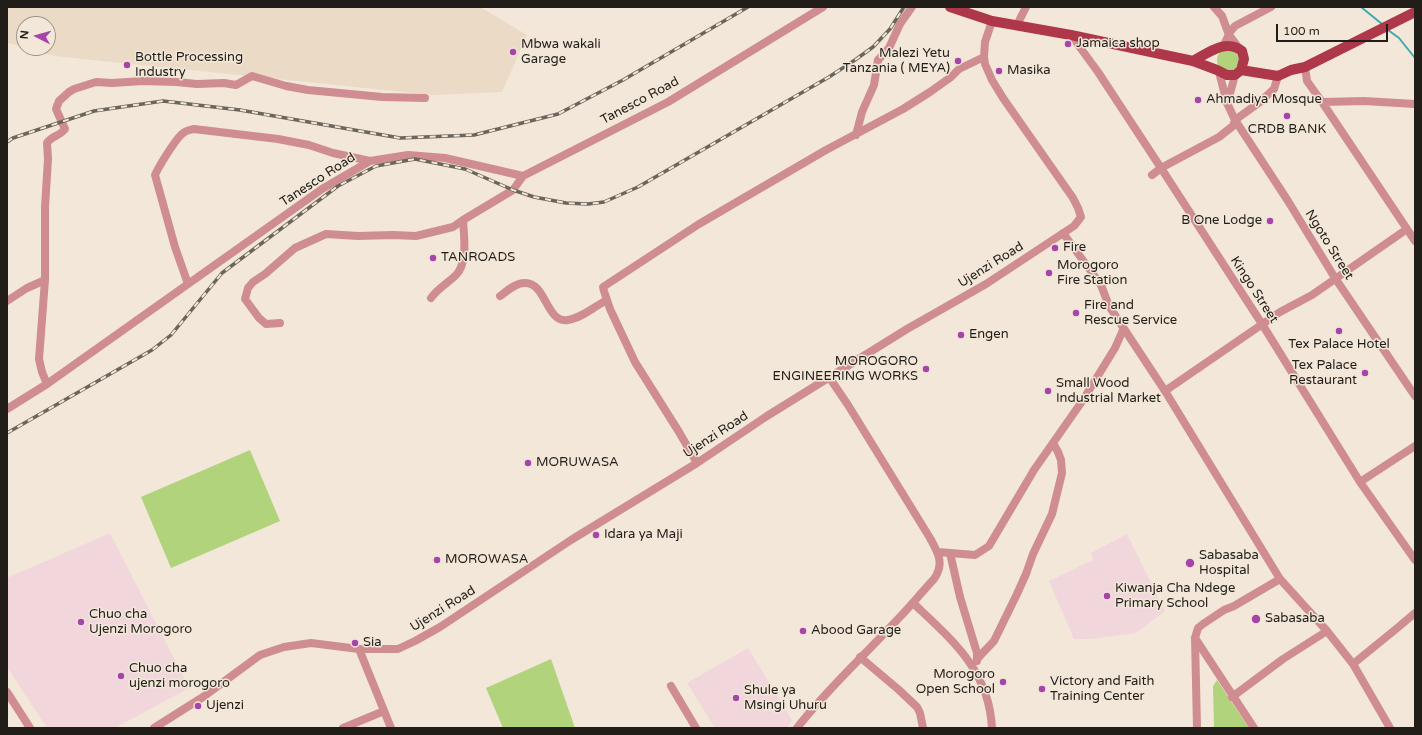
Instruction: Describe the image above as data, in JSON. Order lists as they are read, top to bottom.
{
  "streets": {
    "street": [
      "Tanesco Road",
      "Ngoto Street",
      "Ujenzi Road",
      "Kingo Street"
    ]
  },
  "places": [
    "Jamaica shop",
    "Mbwa wakali Garage",
    "Malezi Yetu Tanzania ( MEYA)",
    "Bottle Processing Industry",
    "Masika",
    "Ahmadiya Mosque",
    "CRDB BANK",
    "B One Lodge",
    "Fire",
    "TANROADS",
    "Morogoro Fire Station",
    "Fire and Rescue Service",
    "Tex Palace Hotel",
    "Engen",
    "MOROGORO ENGINEERING WORKS",
    "Tex Palace Restaurant",
    "Small Wood Industrial Market",
    "MORUWASA",
    "Idara ya Maji",
    "MOROWASA",
    "Sabasaba Hospital",
    "Kiwanja Cha Ndege Primary School",
    "Sabasaba",
    "Chuo cha Ujenzi Morogoro",
    "Abood Garage",
    "Sia",
    "Chuo cha ujenzi morogoro",
    "Morogoro Open School",
    "Victory and Faith Training Center",
    "Shule ya Msingi Uhuru",
    "Ujenzi"
  ],
  "scale_bar": "100 m",
  "north": "left"
}
